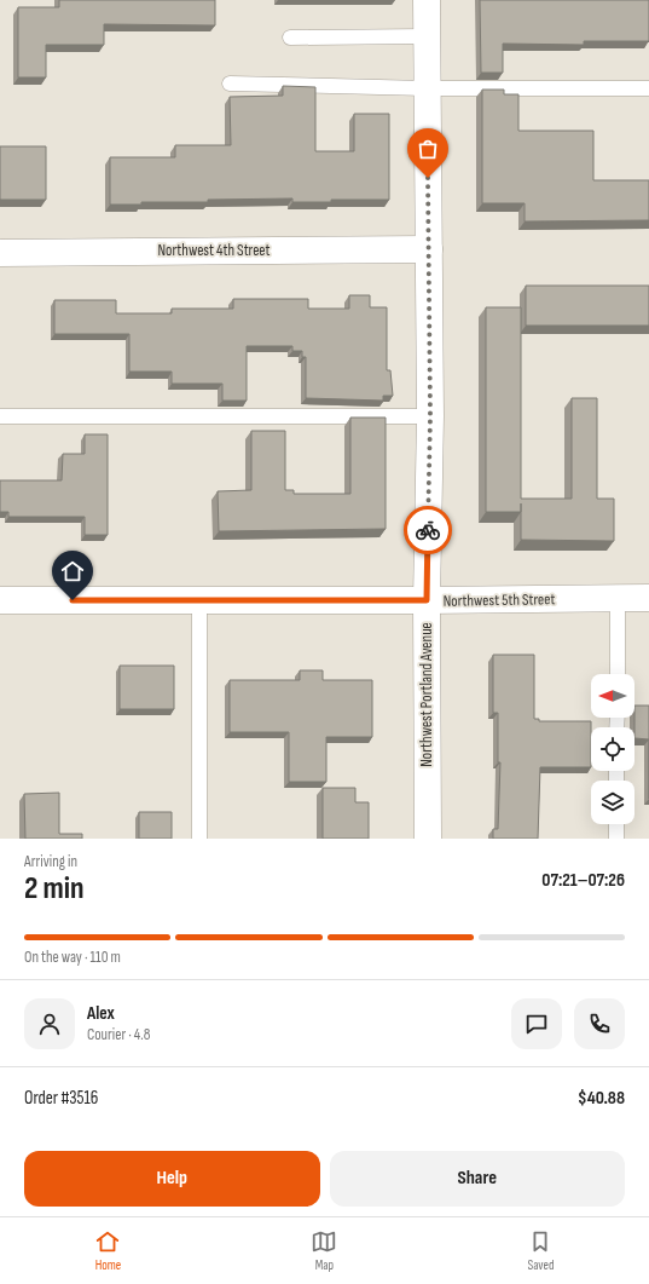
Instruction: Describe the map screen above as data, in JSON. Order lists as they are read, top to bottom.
{
  "streets": {
    "street": ["Northwest 4th Street", "Northwest 5th Street", "Northwest Portland Avenue"]
  },
  "crossings": [
    ["Northwest 4th Street", "Northwest Portland Avenue"],
    ["Northwest 5th Street", "Northwest Portland Avenue"]
  ],
  "north": "left",
  "page": {
    "heading": ["2 min", "Arriving in", "07:21–07:26"],
    "panel": [
      "Alex",
      "Courier · 4.8",
      "Order #3516",
      "$40.88"
    ],
    "bar": "On the way · 110 m",
    "buttons": ["Help", "Share"],
    "tabs": ["Home", "Map", "Saved"]
  }
}
